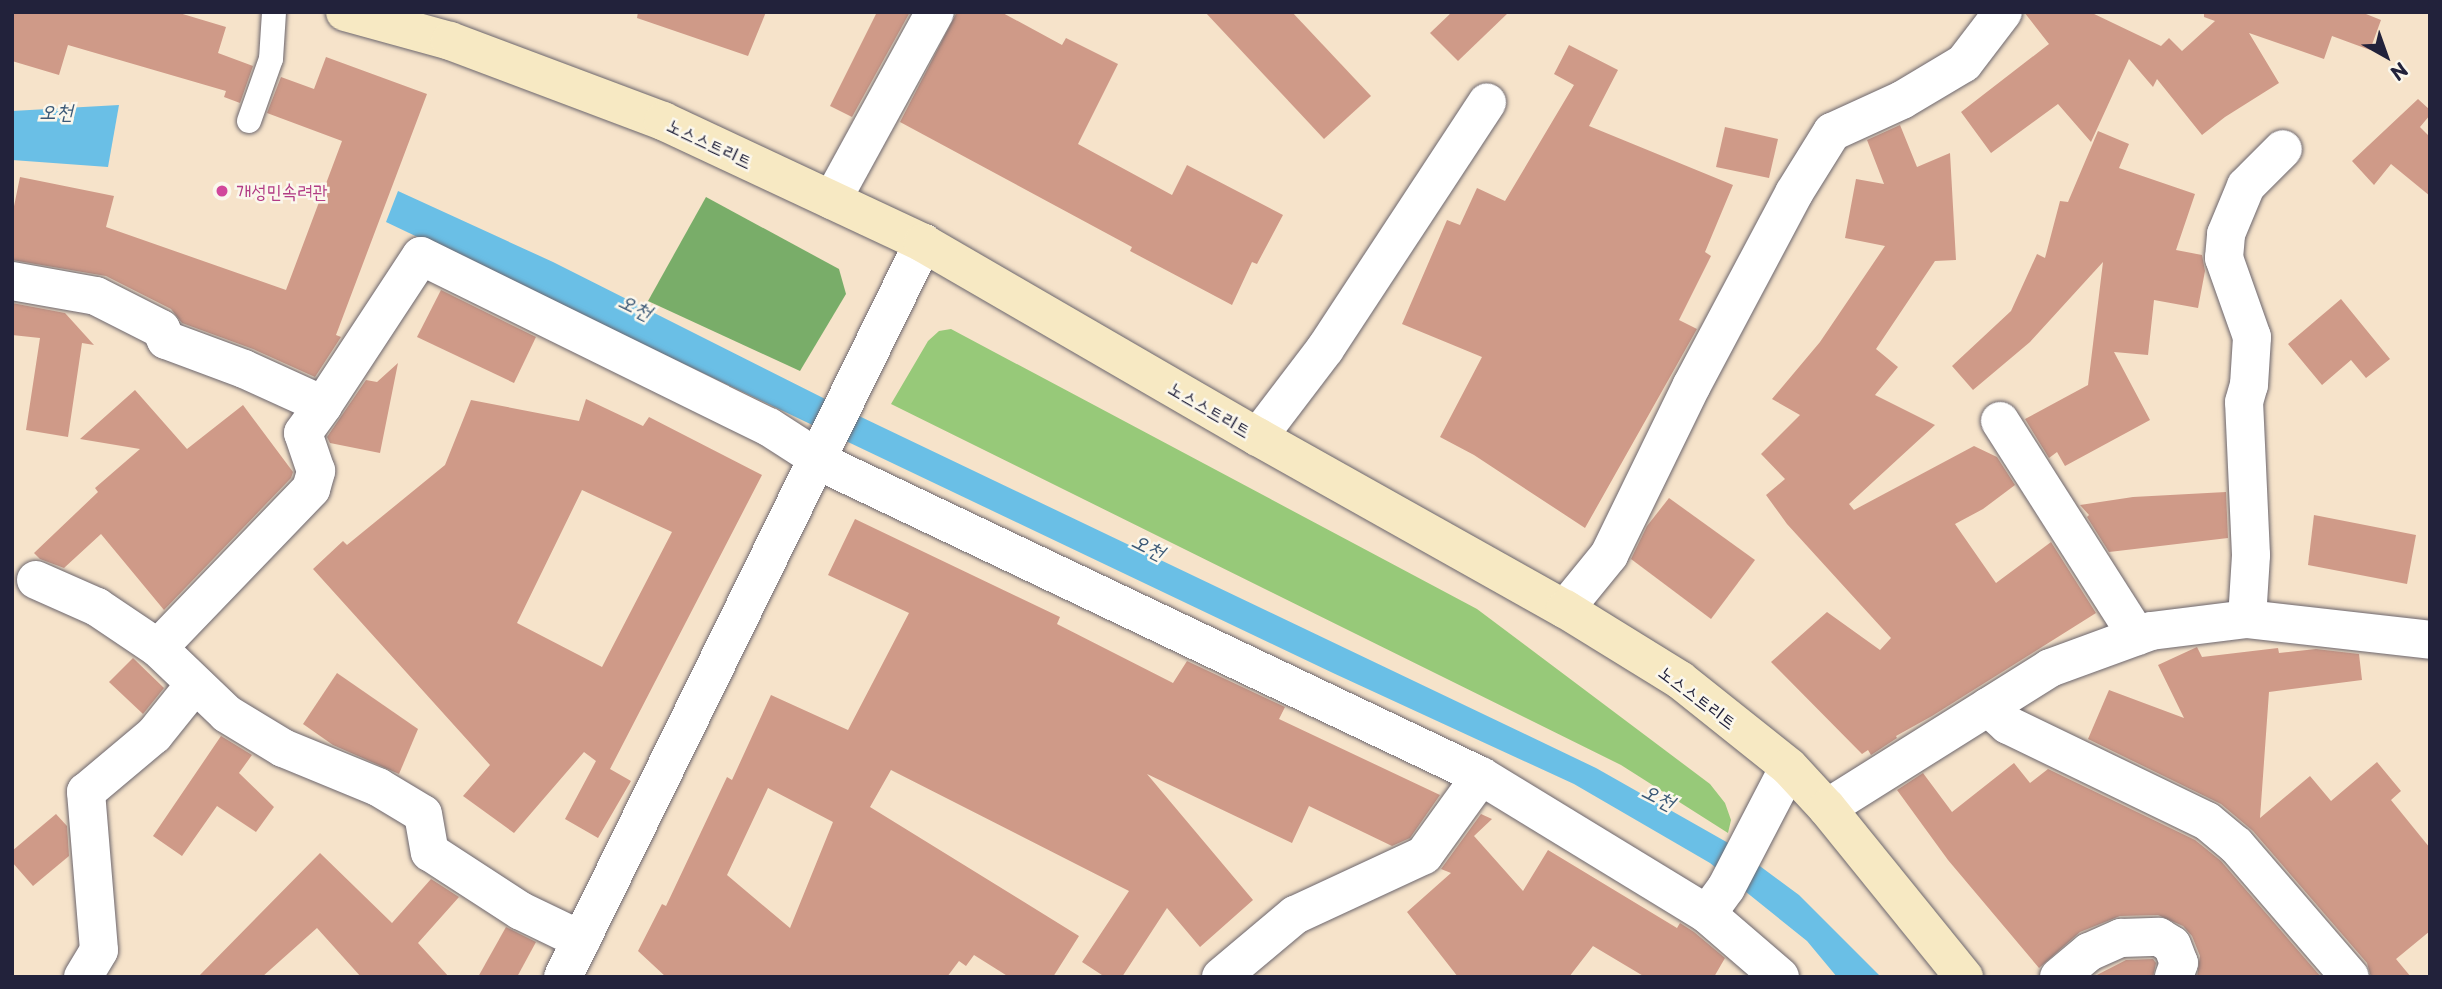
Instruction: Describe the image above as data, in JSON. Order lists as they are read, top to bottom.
{
  "streets": {
    "main road": ["노스스트리트"]
  },
  "water": ["오천"],
  "places": ["개성민속려관"],
  "north": "bottom right"
}
